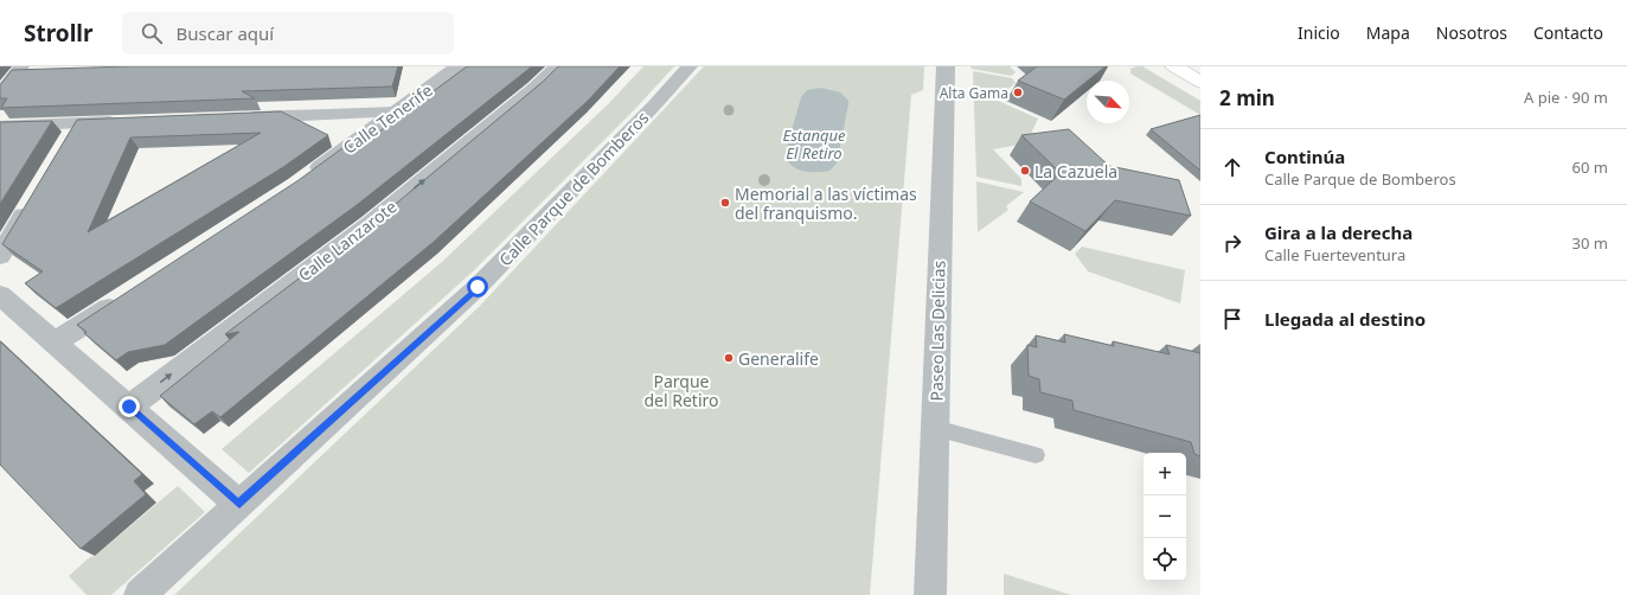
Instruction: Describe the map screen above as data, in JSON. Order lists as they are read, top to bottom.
{
  "streets": {
    "street": [
      "Calle Tenerife",
      "Calle Parque de Bomberos",
      "Calle Lanzarote",
      "Paseo Las Delicias"
    ]
  },
  "one_way": ["Calle Lanzarote"],
  "water": ["Estanque El Retiro"],
  "parks": ["Parque del Retiro"],
  "places": [
    "Alta Gama",
    "La Cazuela",
    "Memorial a las víctimas del franquismo.",
    "Generalife"
  ],
  "north": "bottom right",
  "page": {
    "header": "Strollr",
    "search": "Buscar aquí",
    "nav": [
      "Inicio",
      "Mapa",
      "Nosotros",
      "Contacto"
    ],
    "heading": ["2 min", "A pie · 90 m"],
    "list": [
      ["Continúa", "Calle Parque de Bomberos", "60 m"],
      ["Gira a la derecha", "Calle Fuerteventura", "30 m"],
      "Llegada al destino"
    ],
    "map_buttons": ["+", "−"]
  }
}
